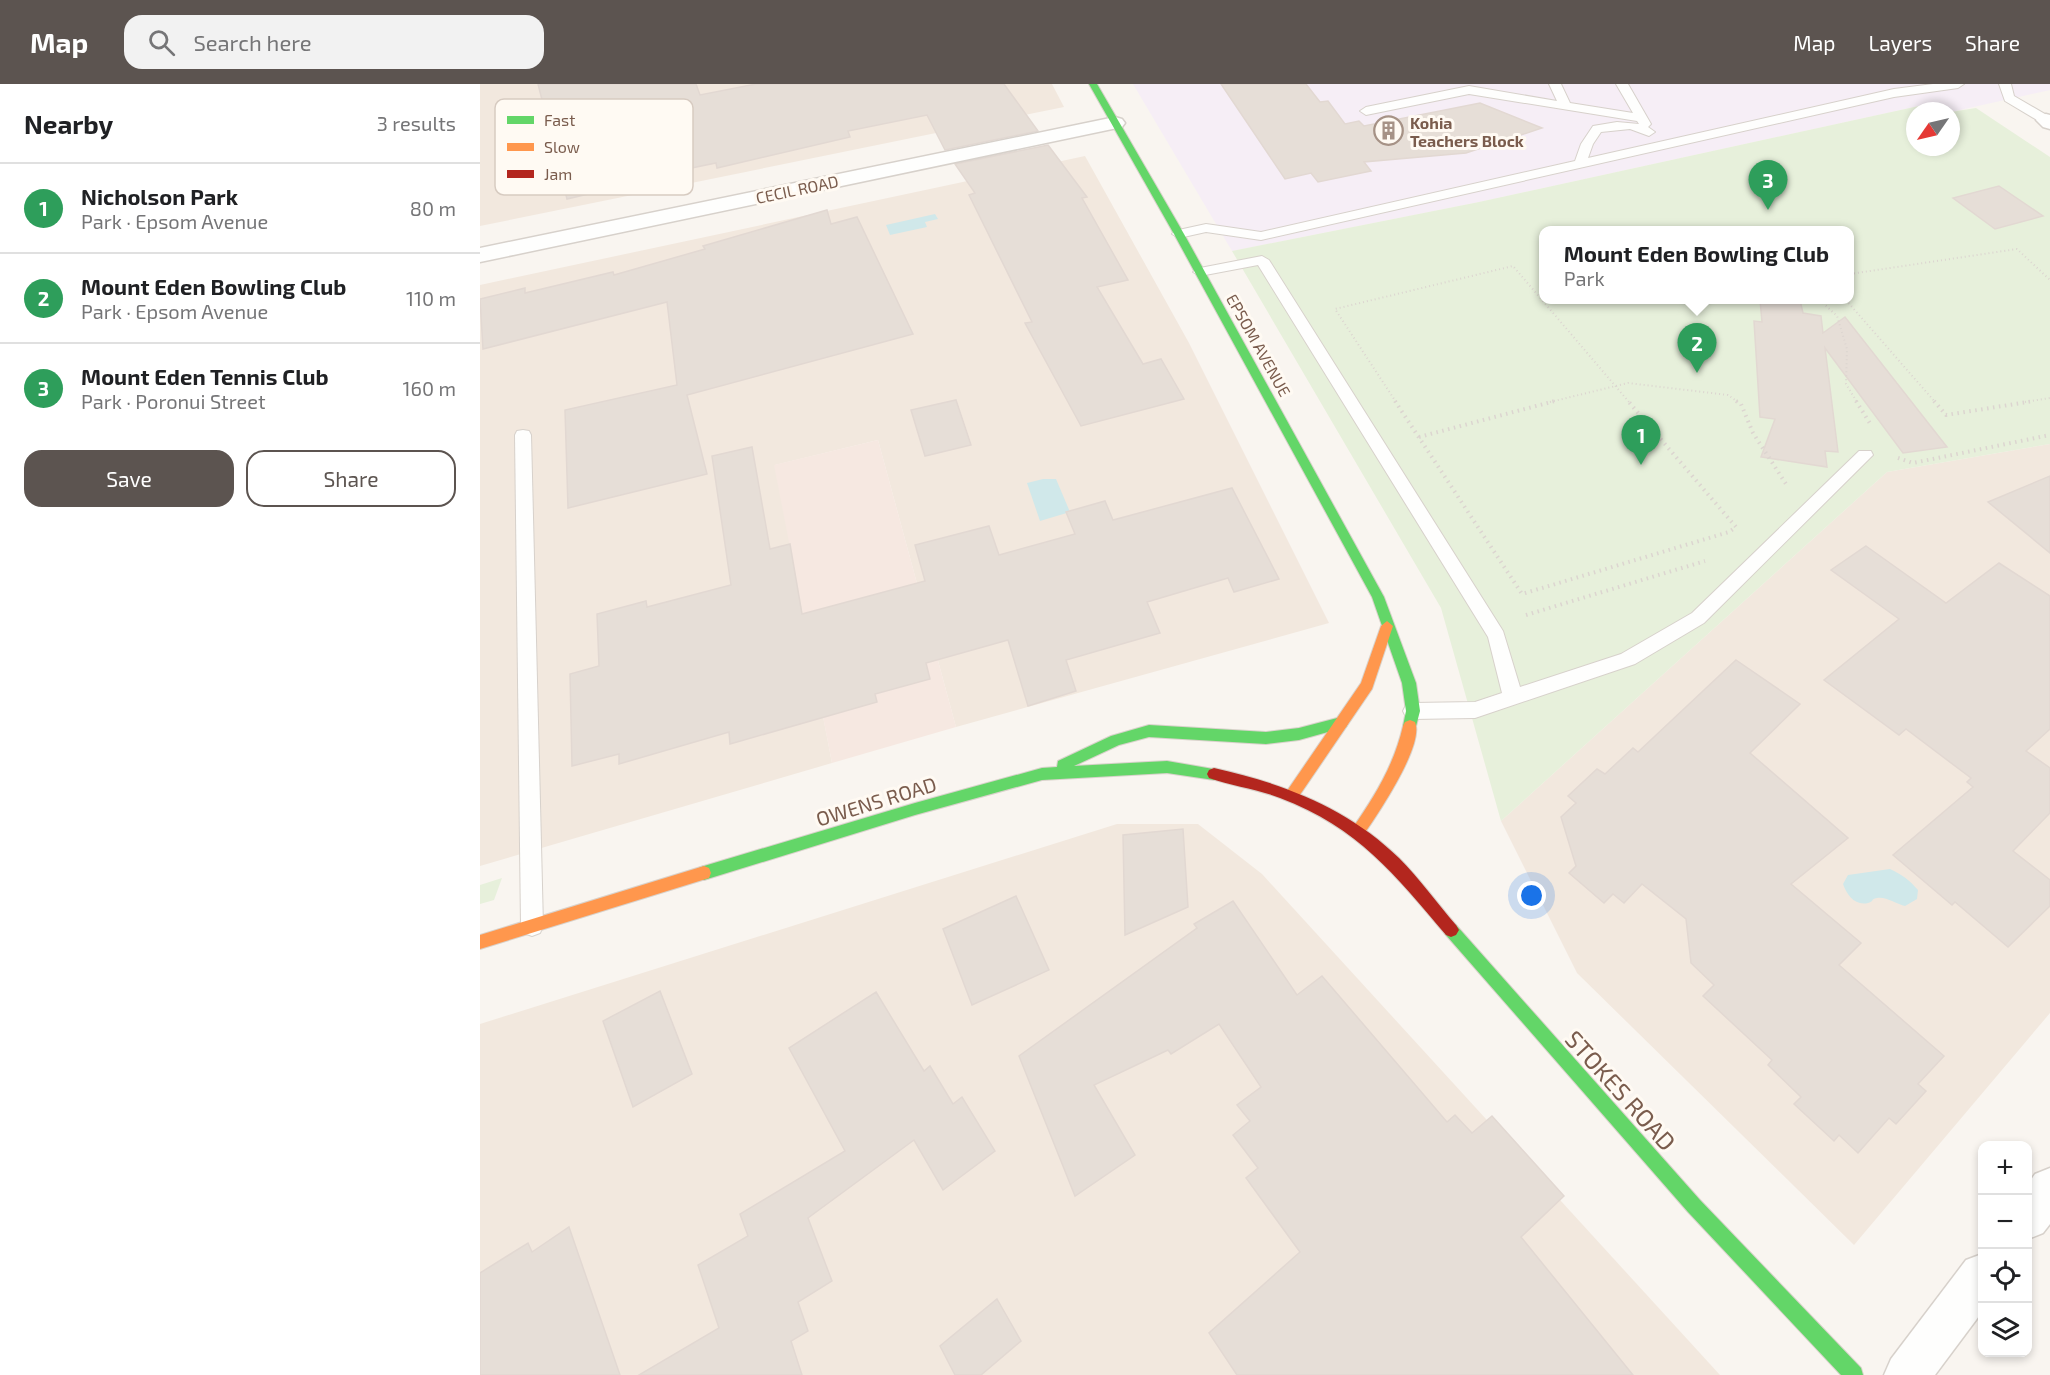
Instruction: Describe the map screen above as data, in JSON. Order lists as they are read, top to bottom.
{
  "streets": {
    "street": [
      "CECIL ROAD",
      "EPSOM AVENUE",
      "OWENS ROAD",
      "STOKES ROAD"
    ]
  },
  "crossings": [
    ["CECIL ROAD", "EPSOM AVENUE"],
    ["EPSOM AVENUE", "STOKES ROAD"],
    ["OWENS ROAD", "STOKES ROAD"]
  ],
  "places": {
    "building": ["Kohia Teachers Block"]
  },
  "legend": ["Fast", "Slow", "Jam"],
  "north": "bottom left",
  "page": {
    "header": "Map",
    "search": "Search here",
    "nav": ["Map", "Layers", "Share"],
    "heading": ["Nearby", "3 results"],
    "pins": ["3", "2", "1"],
    "list": [
      {
        "mark": "1",
        "name": "Nicholson Park",
        "note": "Park · Epsom Avenue",
        "value": "80 m"
      },
      {
        "mark": "2",
        "name": "Mount Eden Bowling Club",
        "note": "Park · Epsom Avenue",
        "value": "110 m"
      },
      {
        "mark": "3",
        "name": "Mount Eden Tennis Club",
        "note": "Park · Poronui Street",
        "value": "160 m"
      }
    ],
    "popup": ["Mount Eden Bowling Club", "Park"],
    "buttons": ["Save", "Share"],
    "map_buttons": ["+", "−"]
  }
}
